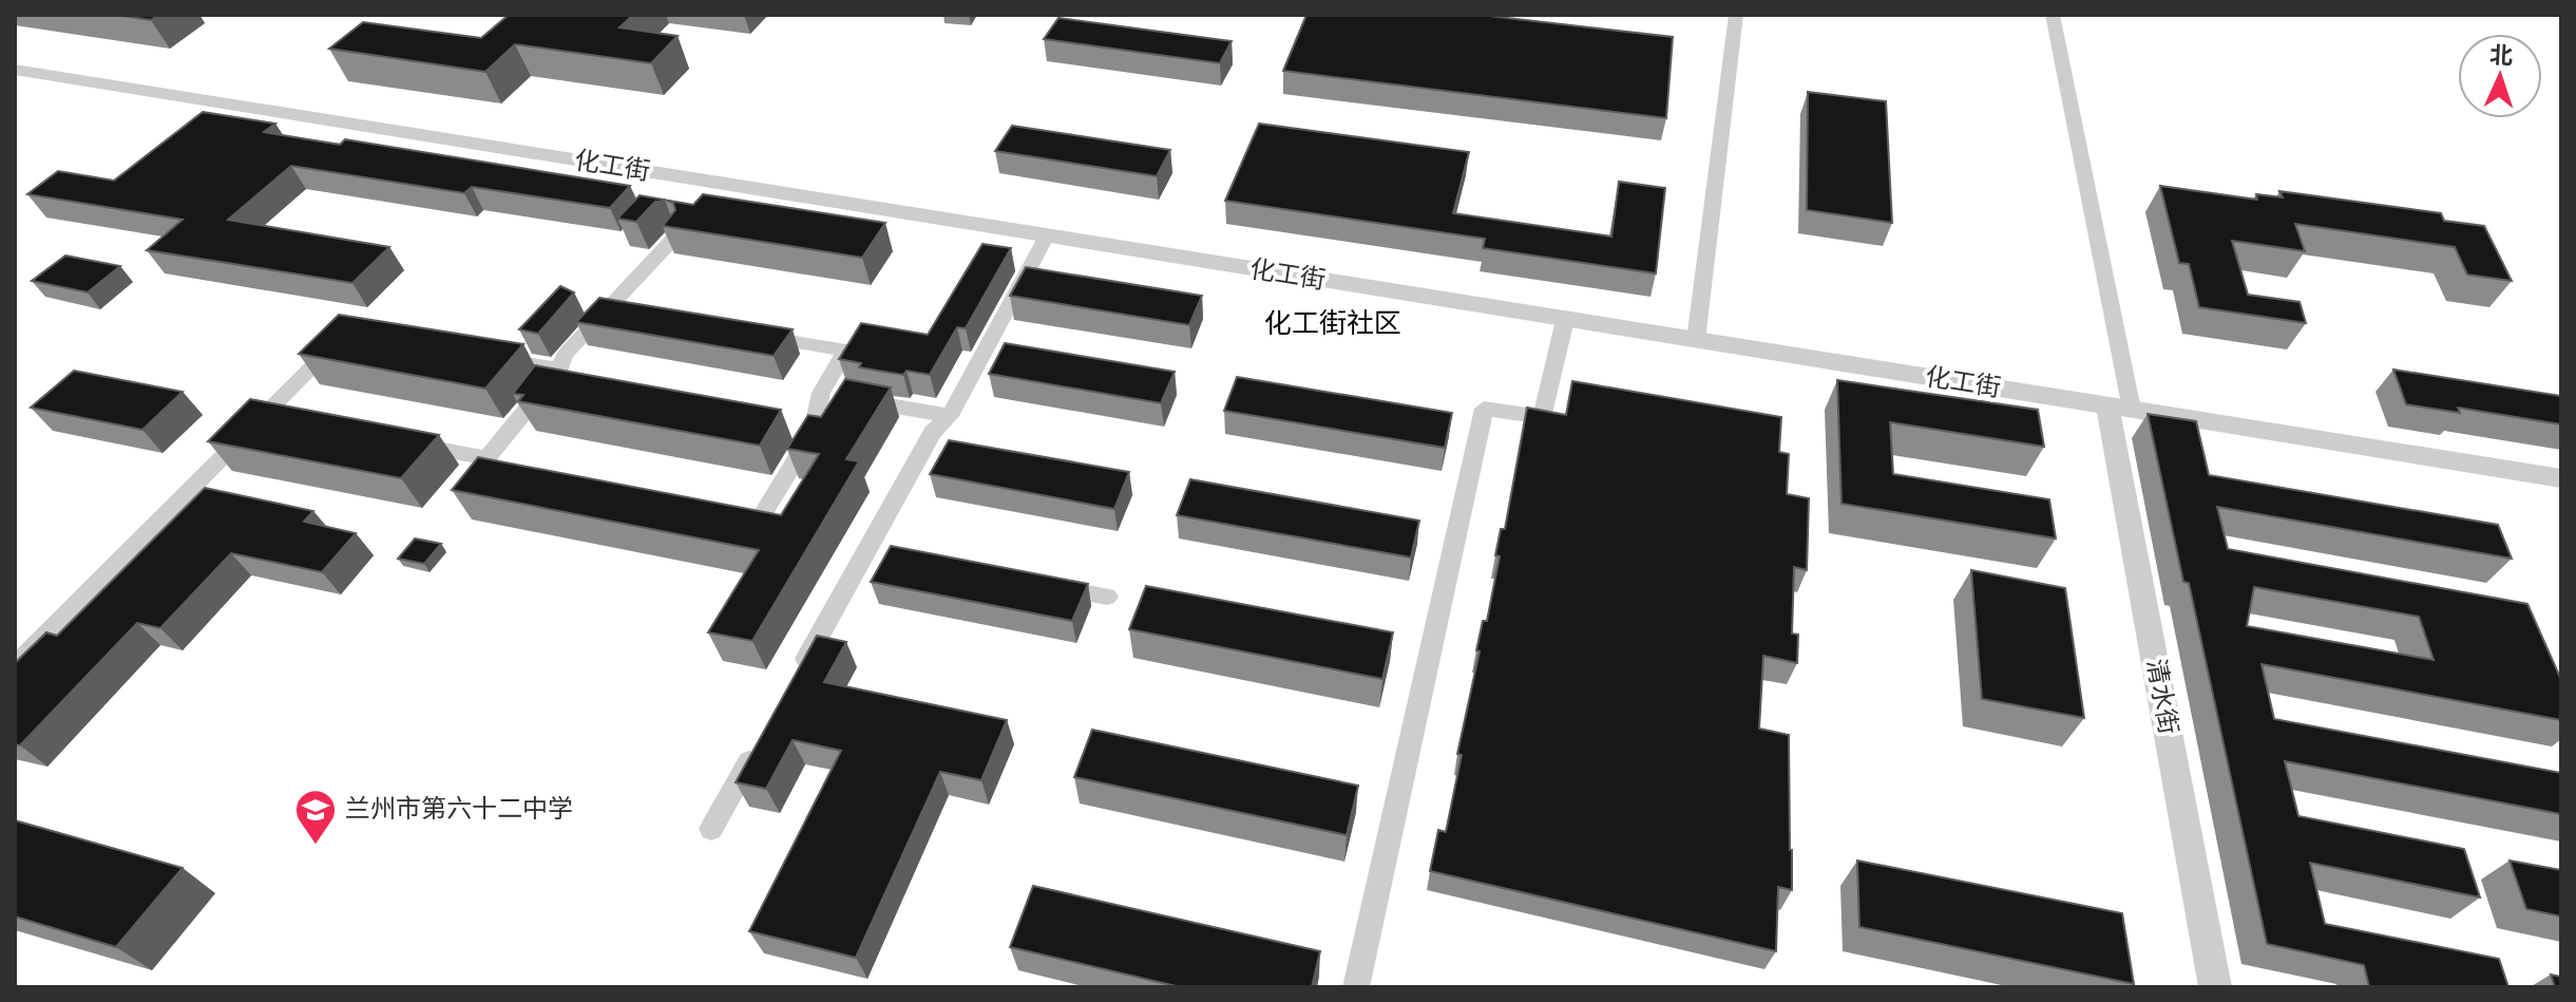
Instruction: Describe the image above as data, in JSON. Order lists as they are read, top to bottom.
{
  "streets": {
    "street": ["化工街", "清水街"]
  },
  "crossings": [
    ["化工街", "清水街"]
  ],
  "districts": ["化工街社区"],
  "places": {
    "school or university": ["兰州市第六十二中学"]
  },
  "north": "top"
}
